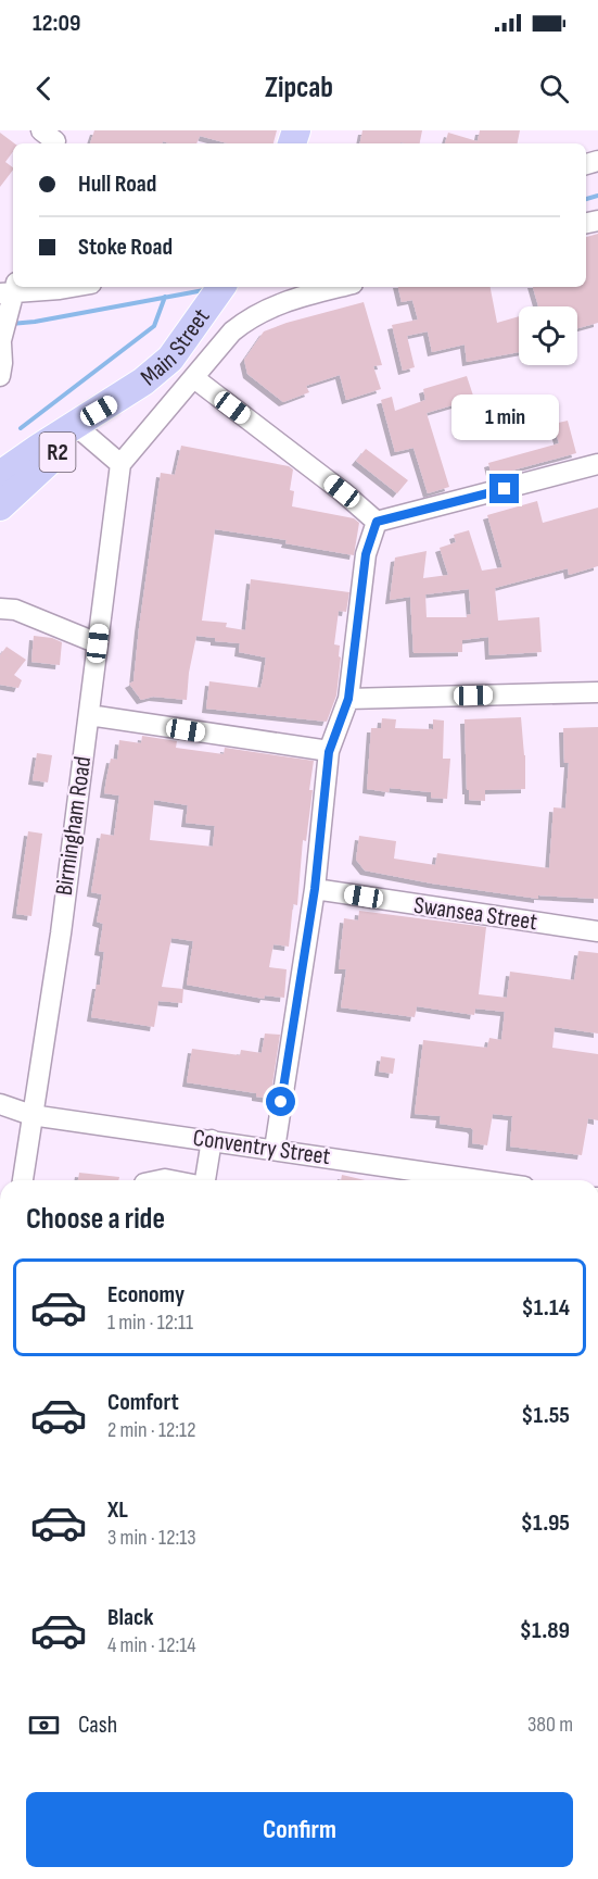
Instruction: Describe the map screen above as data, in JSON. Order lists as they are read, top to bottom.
{
  "streets": {
    "highway": ["Main Street", "R2"],
    "street": ["Birmingham Road", "Swansea Street", "Conventry Street"]
  },
  "crossings": [
    ["Main Street", "R2"],
    ["Birmingham Road", "Conventry Street"]
  ],
  "page": {
    "status": "12:09",
    "header": "Zipcab",
    "banner": ["Hull Road", "Stoke Road"],
    "bubble": "1 min",
    "heading": "Choose a ride",
    "list": [
      {
        "name": "Economy",
        "note": "1 min · 12:11",
        "value": "$1.14"
      },
      {
        "name": "Comfort",
        "note": "2 min · 12:12",
        "value": "$1.55"
      },
      {
        "name": "XL",
        "note": "3 min · 12:13",
        "value": "$1.95"
      },
      {
        "name": "Black",
        "note": "4 min · 12:14",
        "value": "$1.89"
      }
    ],
    "pay": ["Cash", "380 m"],
    "buttons": "Confirm"
  }
}
